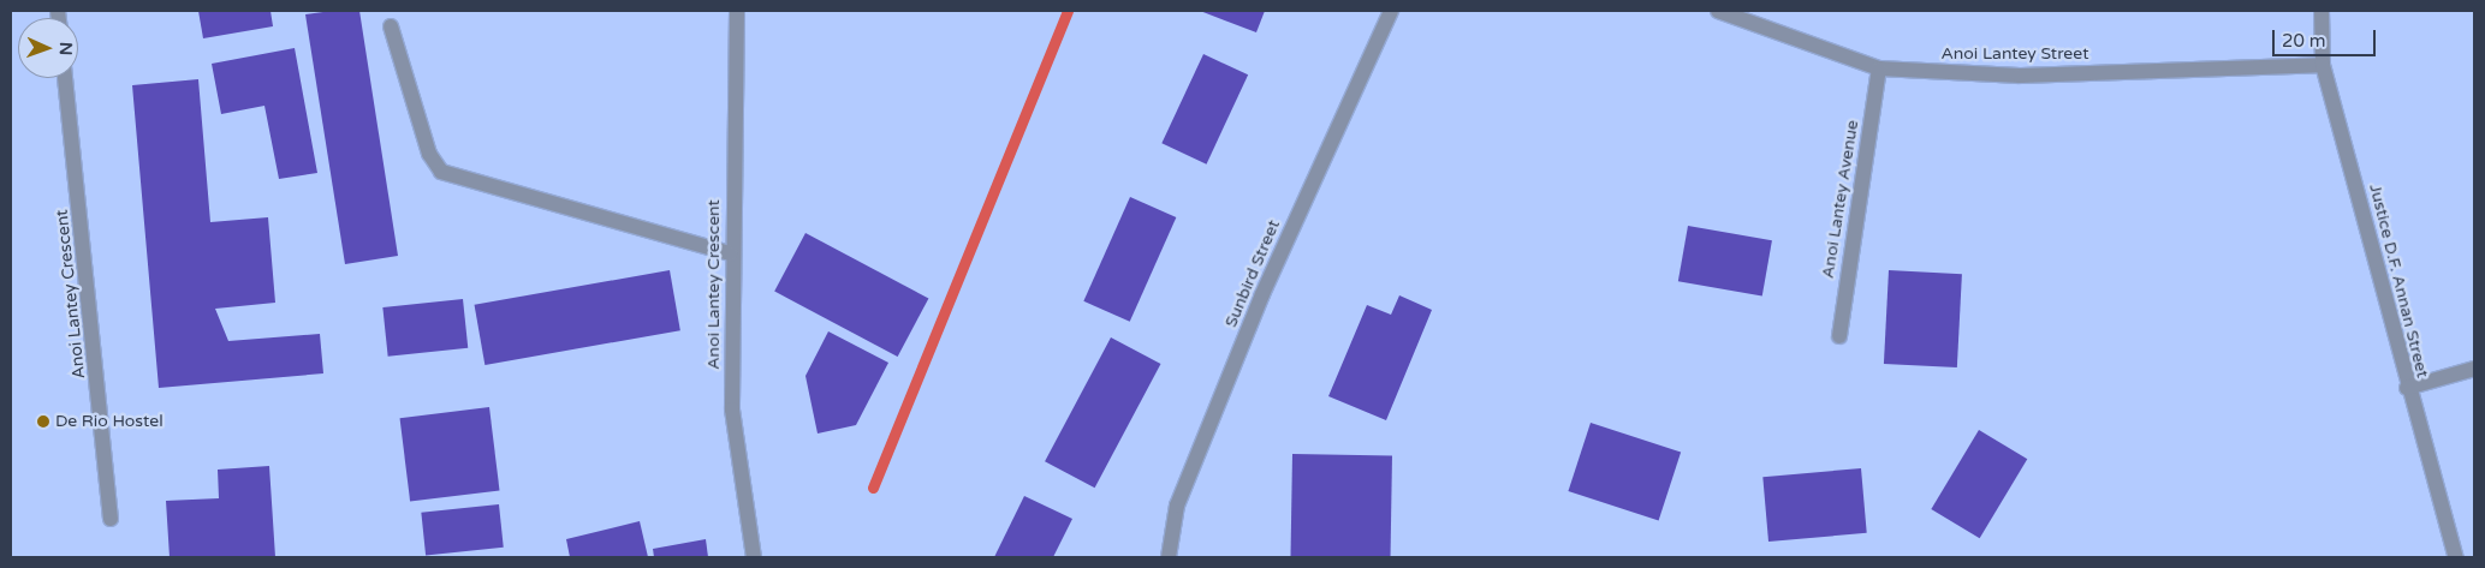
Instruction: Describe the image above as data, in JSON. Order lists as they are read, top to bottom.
{
  "streets": {
    "street": [
      "Anoi Lantey Street",
      "Anoi Lantey Avenue",
      "Sunbird Street",
      "Justice D.F. Annan Street",
      "Anoi Lantey Crescent"
    ]
  },
  "crossings": [
    ["Anoi Lantey Street", "Anoi Lantey Avenue"],
    ["Anoi Lantey Street", "Justice D.F. Annan Street"]
  ],
  "places": ["De Rio Hostel"],
  "scale_bar": "20 m",
  "north": "right"
}
